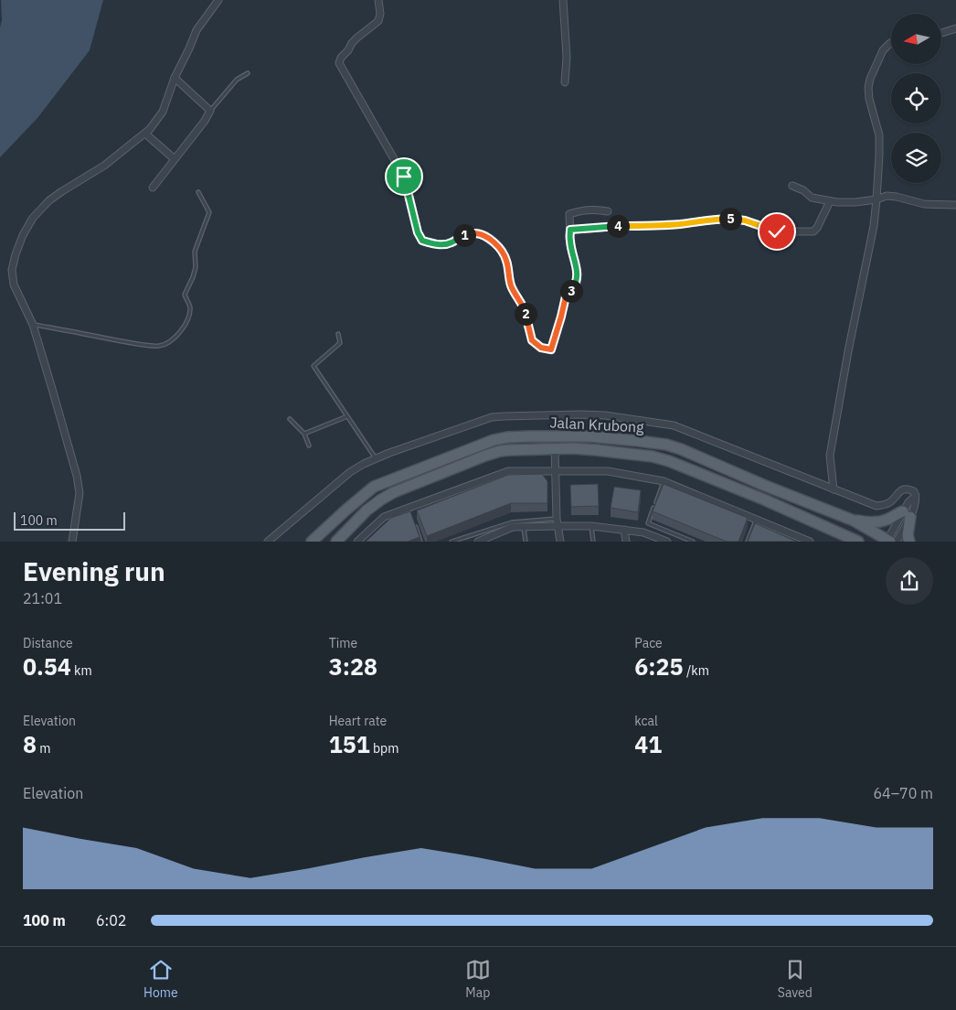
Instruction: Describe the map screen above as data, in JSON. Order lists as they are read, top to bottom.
{
  "streets": {
    "main road": ["Jalan Krubong"]
  },
  "scale_bar": "100 m",
  "north": "left",
  "page": {
    "pins": [
      "5",
      "4",
      "1",
      "3",
      "2"
    ],
    "scale": "100 m",
    "heading": ["Evening run", "21:01"],
    "stats": [
      ["Distance", "0.54 km"],
      ["Time", "3:28"],
      ["Pace", "6:25 /km"],
      ["Elevation", "8 m"],
      ["Heart rate", "151 bpm"],
      ["kcal", "41"]
    ],
    "chart": ["Elevation", "64–70 m"],
    "list": [
      {
        "name": "100 m",
        "note": "6:02"
      }
    ],
    "tabs": ["Home", "Map", "Saved"]
  }
}
